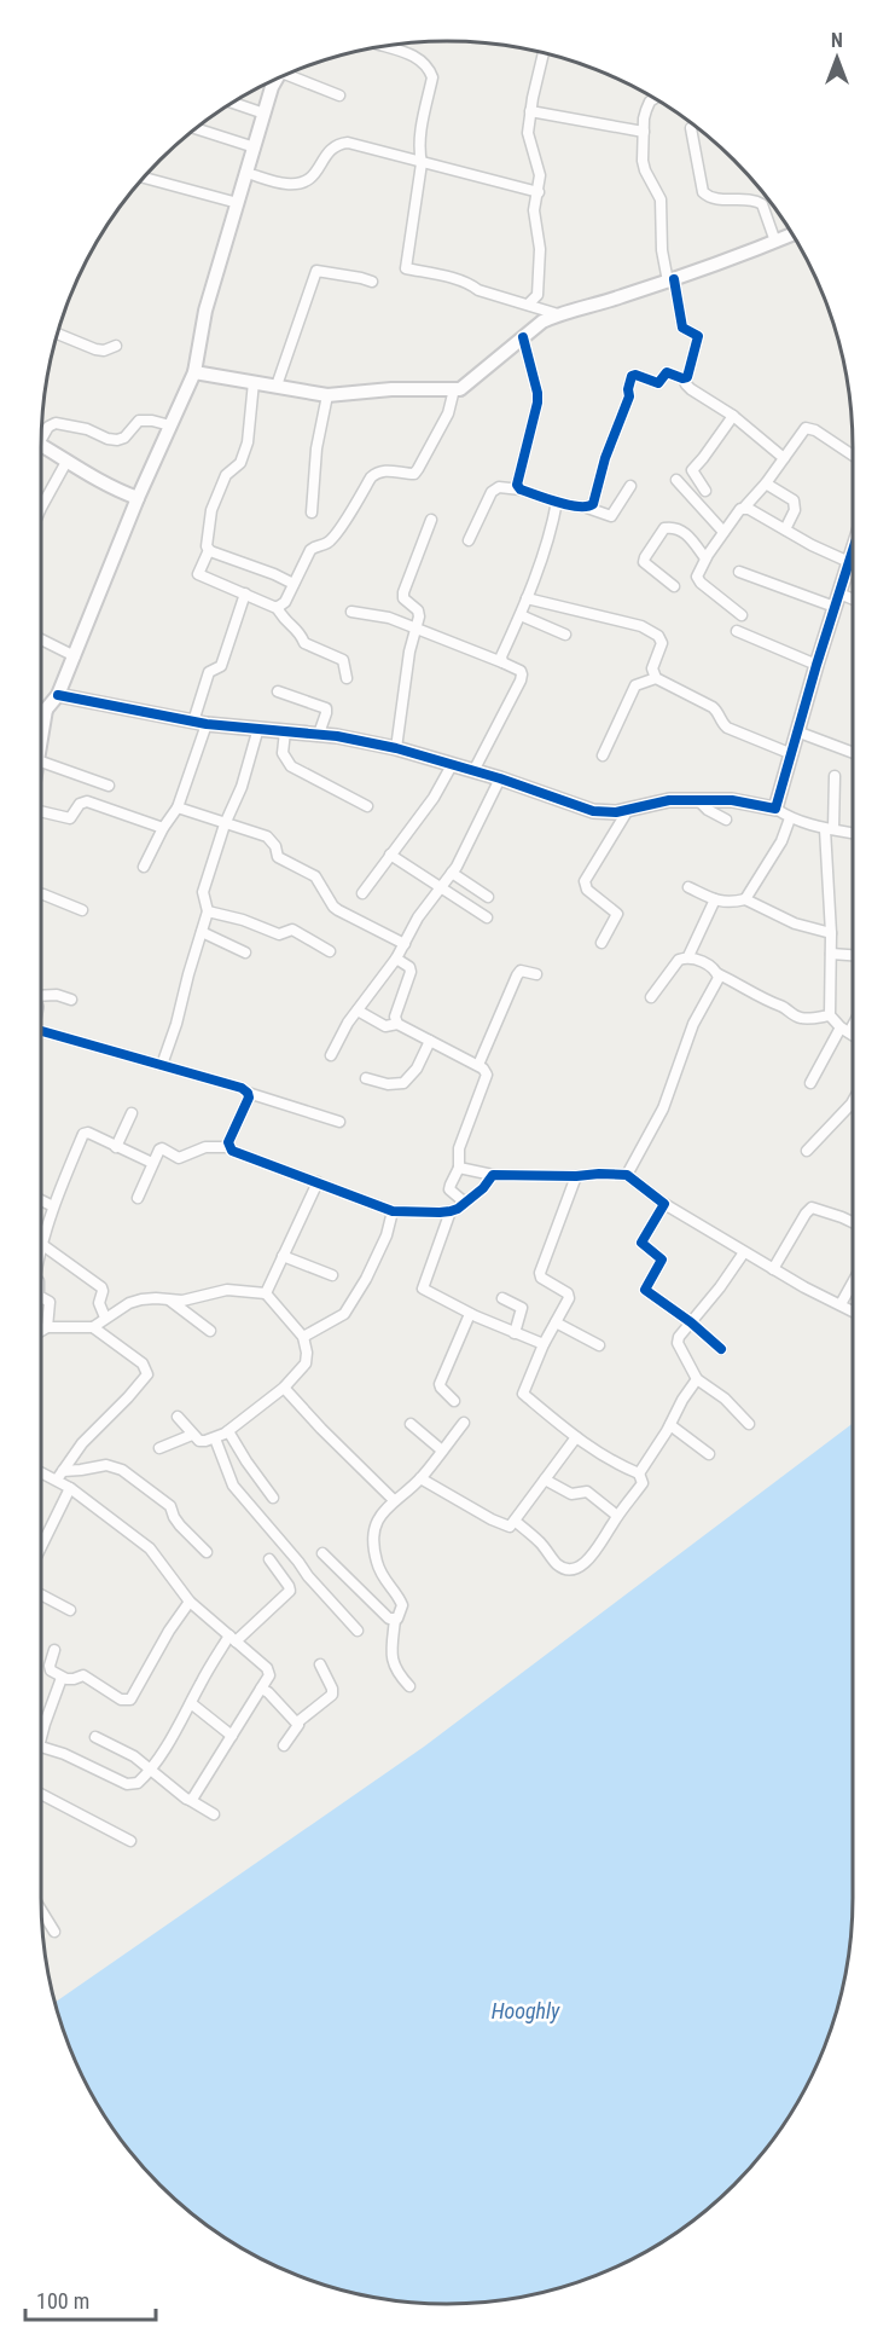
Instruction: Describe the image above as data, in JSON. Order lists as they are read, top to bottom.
{
  "water": ["Hooghly"],
  "scale_bar": "100 m",
  "north": "top"
}
